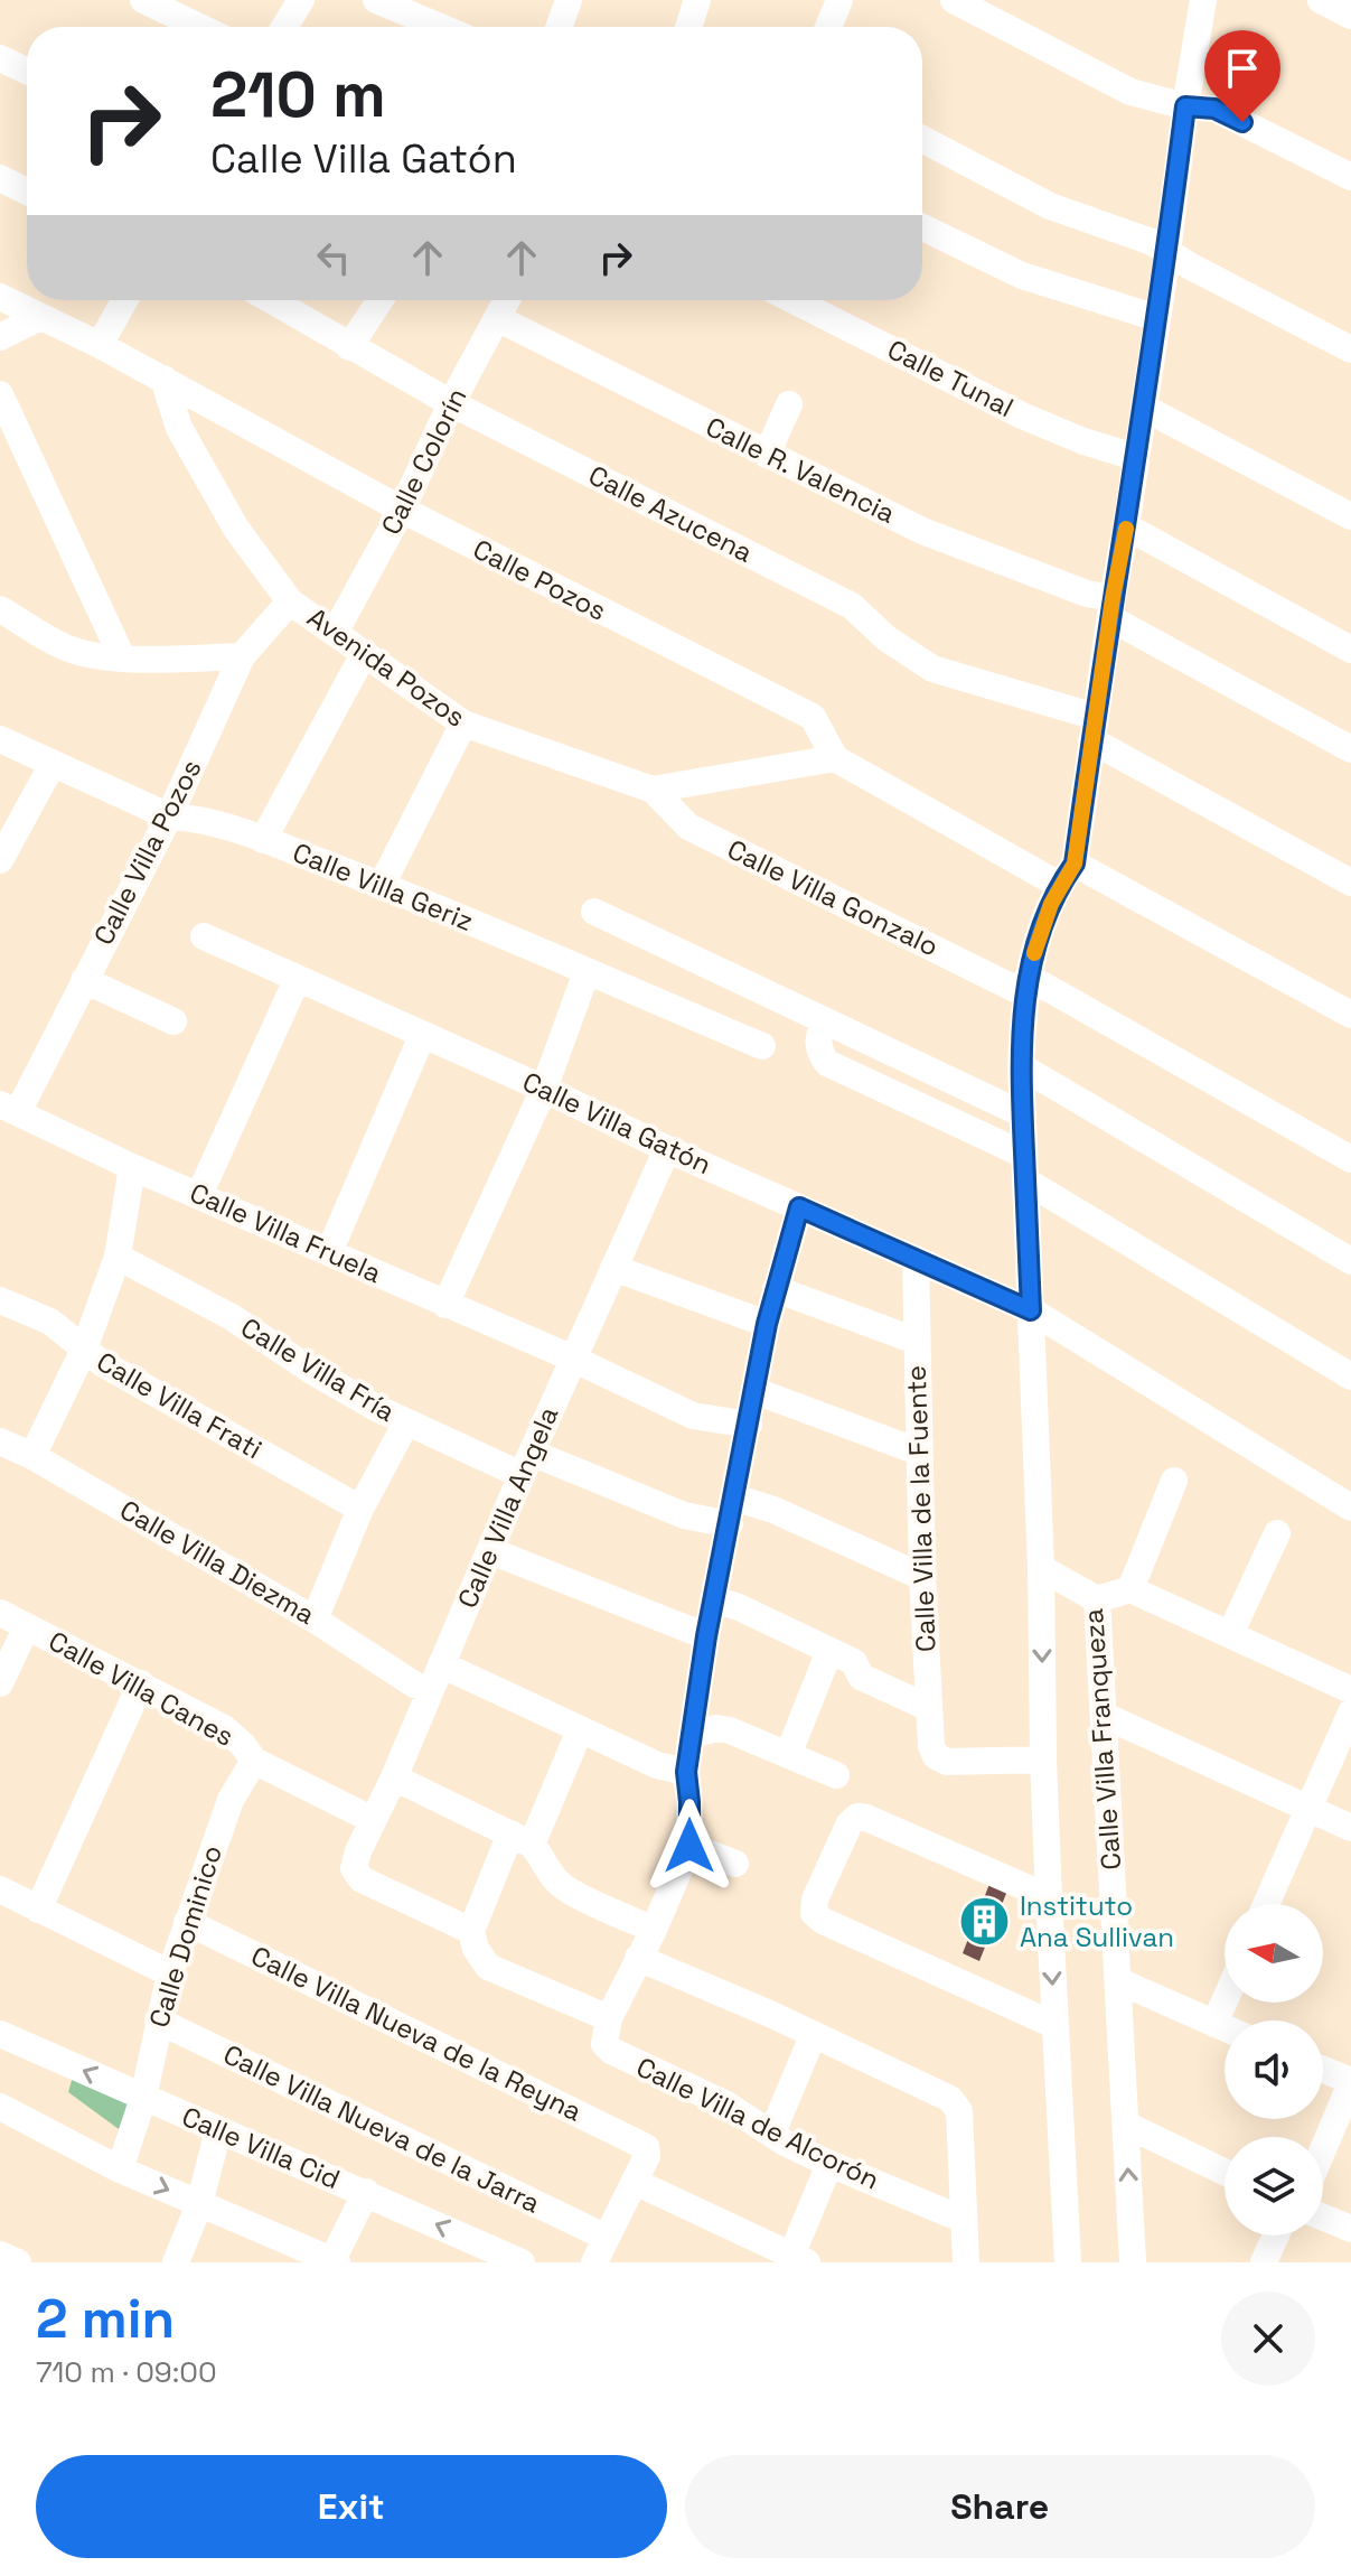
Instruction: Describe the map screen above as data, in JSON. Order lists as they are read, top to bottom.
{
  "streets": {
    "street": [
      "Calle Tunal",
      "Calle Colorín",
      "Calle R. Valencia",
      "Calle Azucena",
      "Calle Pozos",
      "Avenida Pozos",
      "Calle Villa Pozos",
      "Calle Villa Geriz",
      "Calle Villa Gonzalo",
      "Calle Villa Gatón",
      "Calle Villa Fruela",
      "Calle Villa Fría",
      "Calle Villa Frati",
      "Calle Villa Angela",
      "Calle Villa de la Fuente",
      "Calle Villa Diezma",
      "Calle Villa Canes",
      "Calle Villa Franqueza",
      "Calle Dominico",
      "Calle Villa Nueva de la Reyna",
      "Calle Villa de Alcorón",
      "Calle Villa Nueva de la Jarra",
      "Calle Villa Cid"
    ]
  },
  "crossings": [
    ["Calle Tunal", "Calle Villa Franqueza"],
    ["Calle Colorín", "Calle R. Valencia"],
    ["Calle Colorín", "Calle Azucena"],
    ["Calle Colorín", "Calle Pozos"],
    ["Calle Colorín", "Avenida Pozos"],
    ["Calle R. Valencia", "Calle Villa Franqueza"],
    ["Calle Azucena", "Calle Villa Franqueza"],
    ["Calle Pozos", "Avenida Pozos"],
    ["Avenida Pozos", "Calle Villa Pozos"],
    ["Avenida Pozos", "Calle Villa Gonzalo"],
    ["Calle Villa Pozos", "Calle Villa Geriz"],
    ["Calle Villa Pozos", "Calle Villa Fruela"],
    ["Calle Villa Gonzalo", "Calle Villa Franqueza"],
    ["Calle Villa Gatón", "Calle Villa Angela"],
    ["Calle Villa Gatón", "Calle Villa de la Fuente"],
    ["Calle Villa Gatón", "Calle Villa Franqueza"],
    ["Calle Villa Fruela", "Calle Villa Angela"],
    ["Calle Villa Fría", "Calle Villa Angela"],
    ["Calle Villa Fría", "Calle Villa de la Fuente"],
    ["Calle Villa Angela", "Calle Villa Diezma"],
    ["Calle Villa Angela", "Calle Villa Canes"],
    ["Calle Villa Angela", "Calle Villa de Alcorón"],
    ["Calle Villa de la Fuente", "Calle Villa Franqueza"],
    ["Calle Villa Canes", "Calle Dominico"],
    ["Calle Dominico", "Calle Villa Nueva de la Reyna"],
    ["Calle Dominico", "Calle Villa Nueva de la Jarra"],
    ["Calle Dominico", "Calle Villa Cid"]
  ],
  "places": {
    "building": ["Instituto Ana Sullivan"]
  },
  "north": "left",
  "page": {
    "turn": ["210 m", "Calle Villa Gatón"],
    "heading": ["2 min", "710 m · 09:00"],
    "buttons": ["Exit", "Share"]
  }
}
